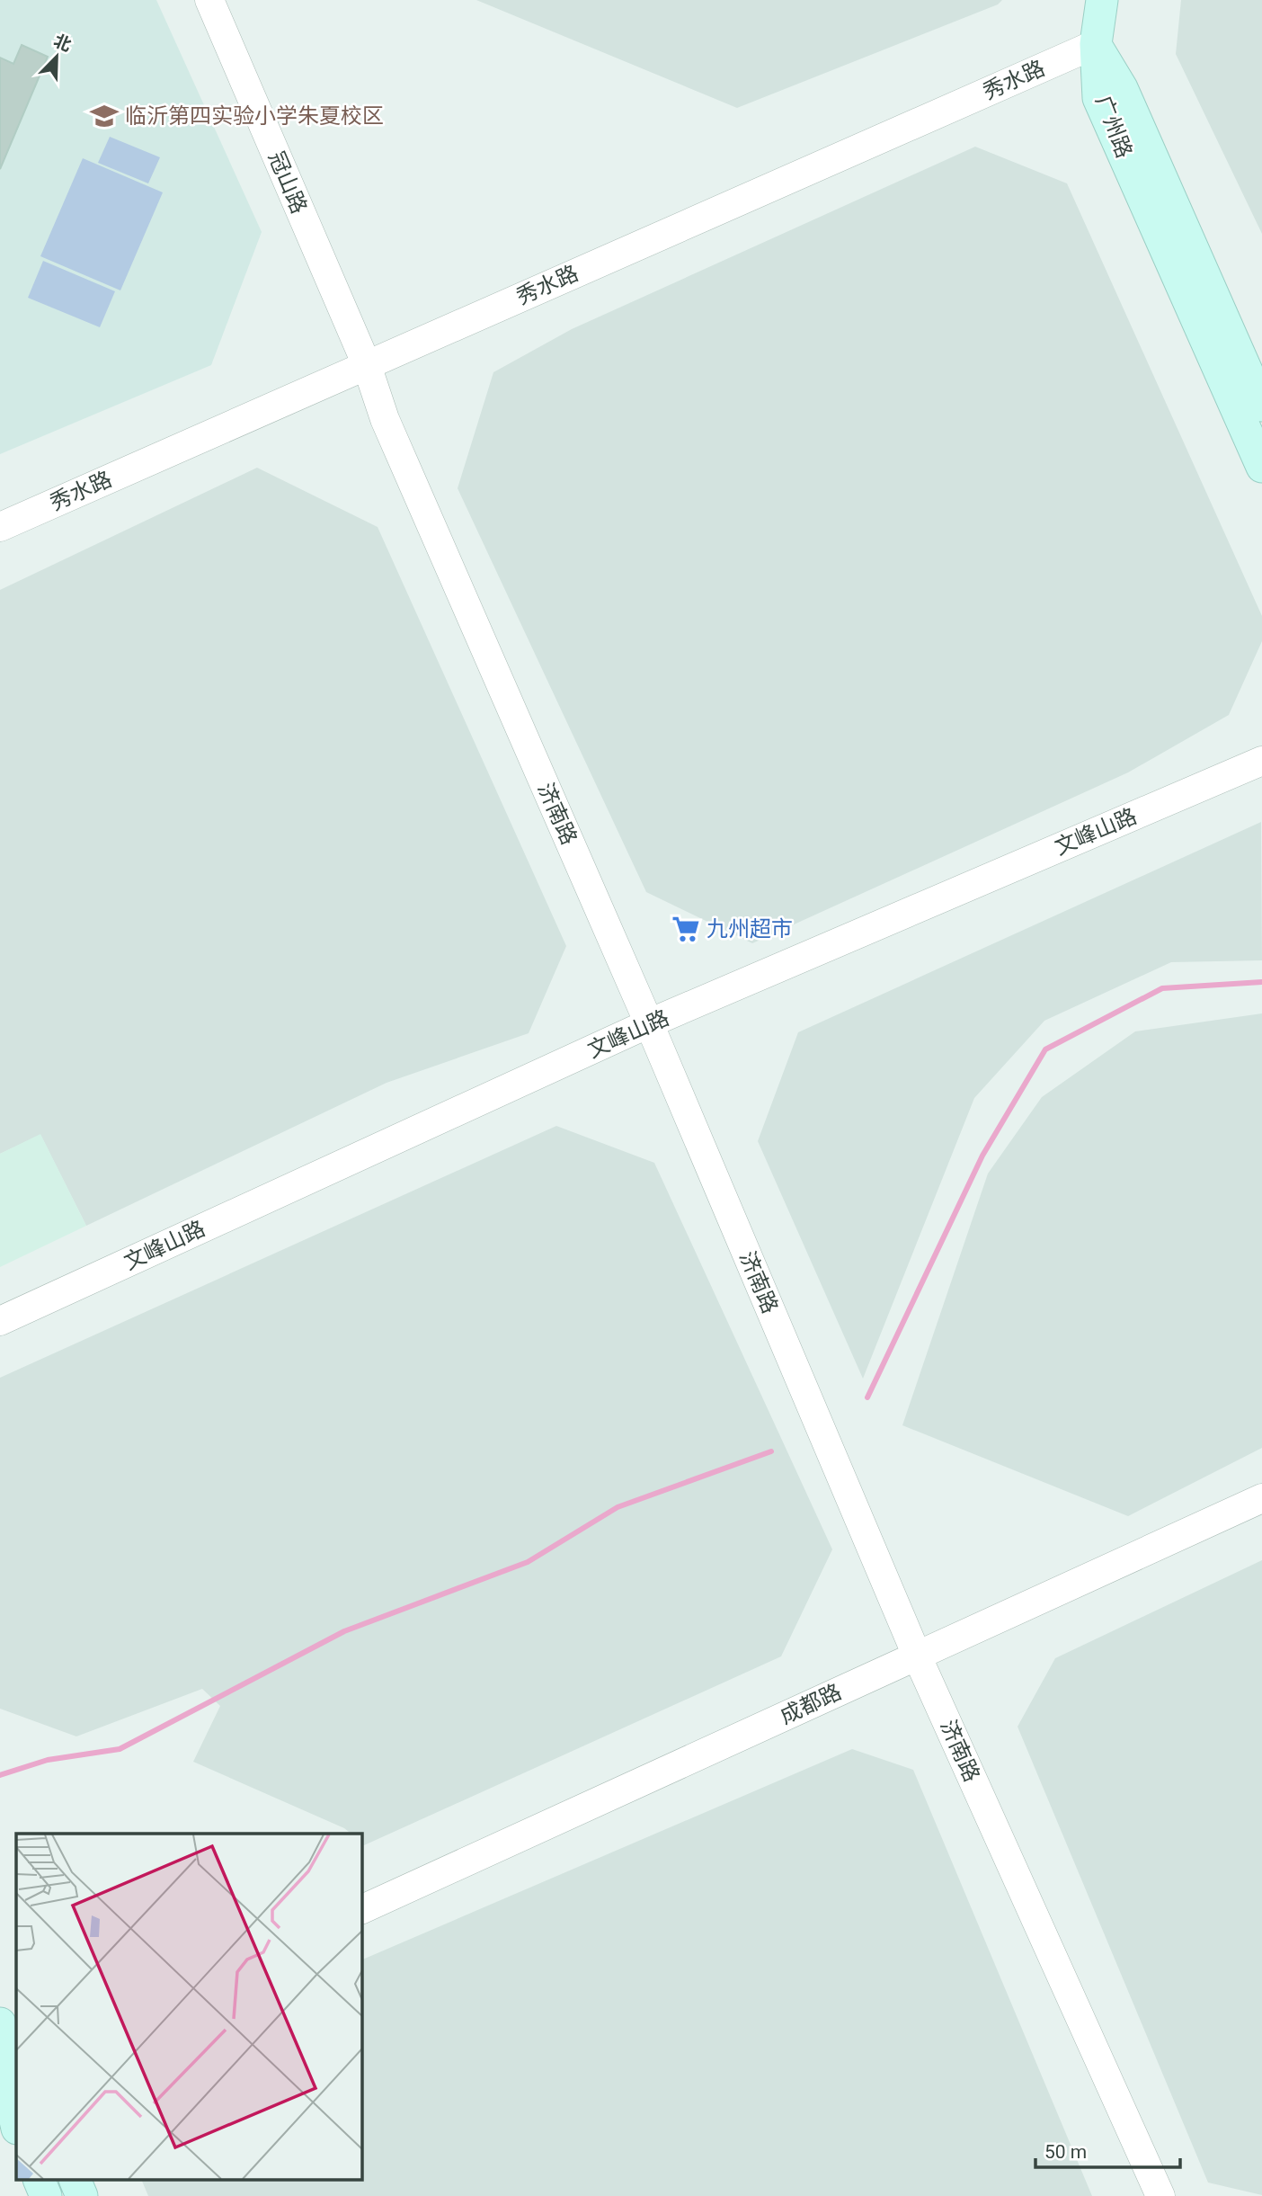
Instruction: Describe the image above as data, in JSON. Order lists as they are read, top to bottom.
{
  "streets": {
    "main road": ["广州路"],
    "street": [
      "秀水路",
      "冠山路",
      "济南路",
      "文峰山路",
      "成都路"
    ]
  },
  "crossings": [
    ["秀水路", "广州路"],
    ["秀水路", "冠山路"],
    ["秀水路", "济南路"],
    ["冠山路", "济南路"],
    ["济南路", "文峰山路"],
    ["济南路", "成都路"]
  ],
  "places": {
    "school or university": ["临沂第四实验小学朱夏校区"],
    "supermarket": ["九州超市"]
  },
  "scale_bar": "50 m",
  "north": "top right"
}
